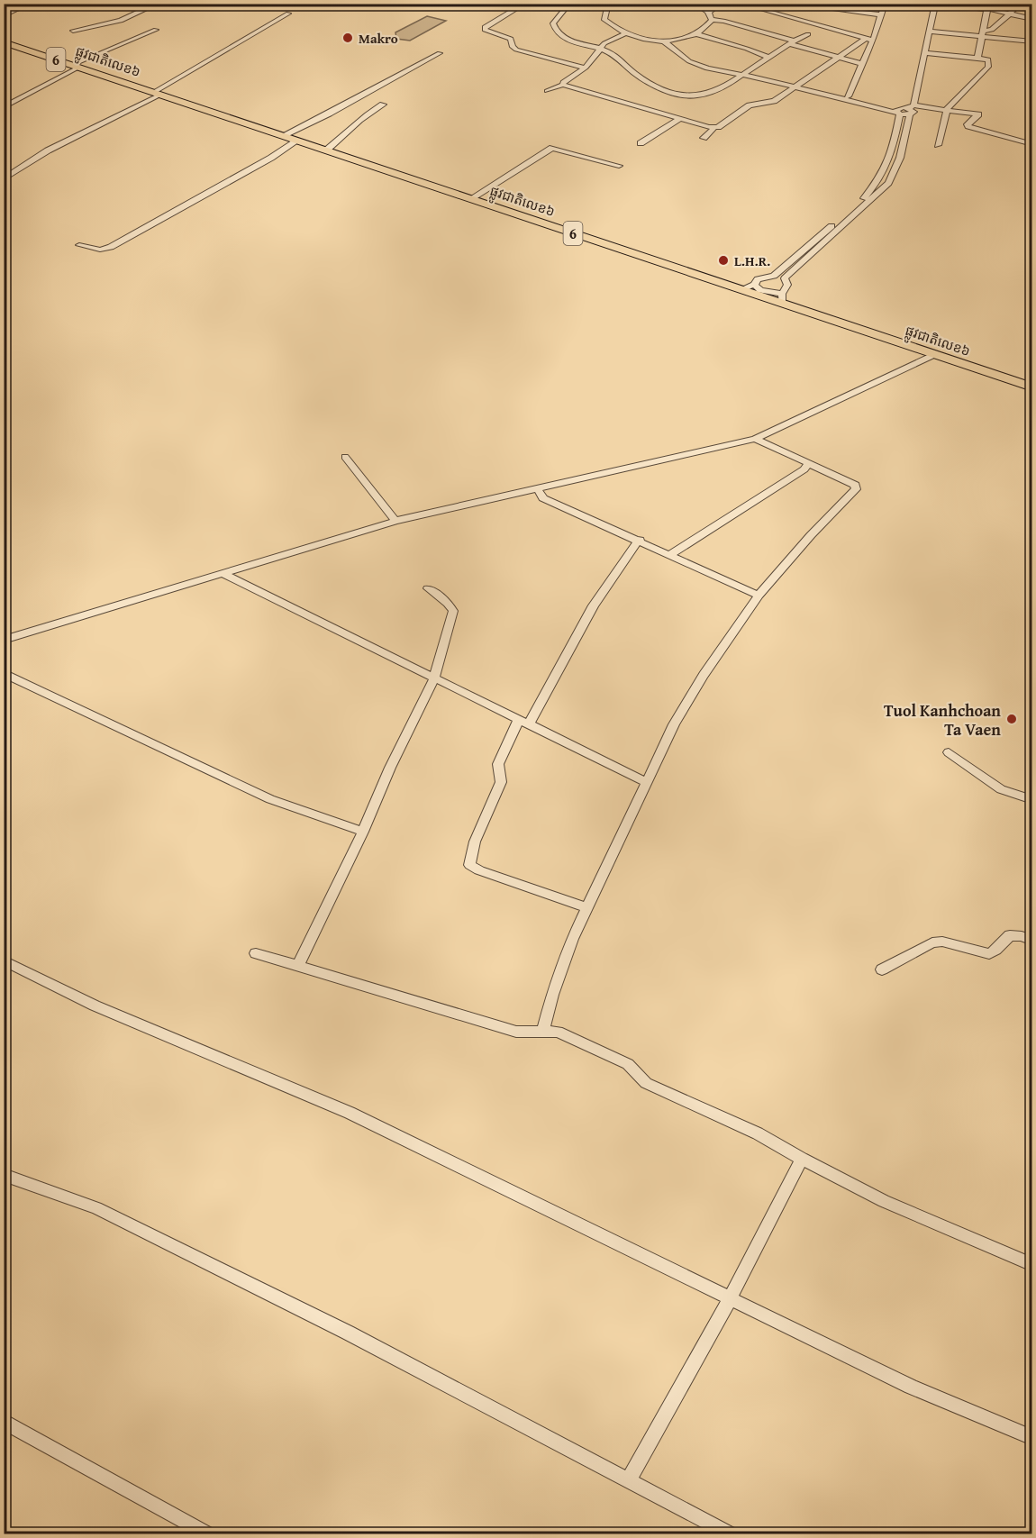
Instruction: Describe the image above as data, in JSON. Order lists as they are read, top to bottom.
{
  "streets": {
    "highway": ["6", "ផ្លូវជាតិលេខ៦"]
  },
  "places": ["Makro", "L.H.R.", "Tuol Kanhchoan Ta Vaen"]
}
